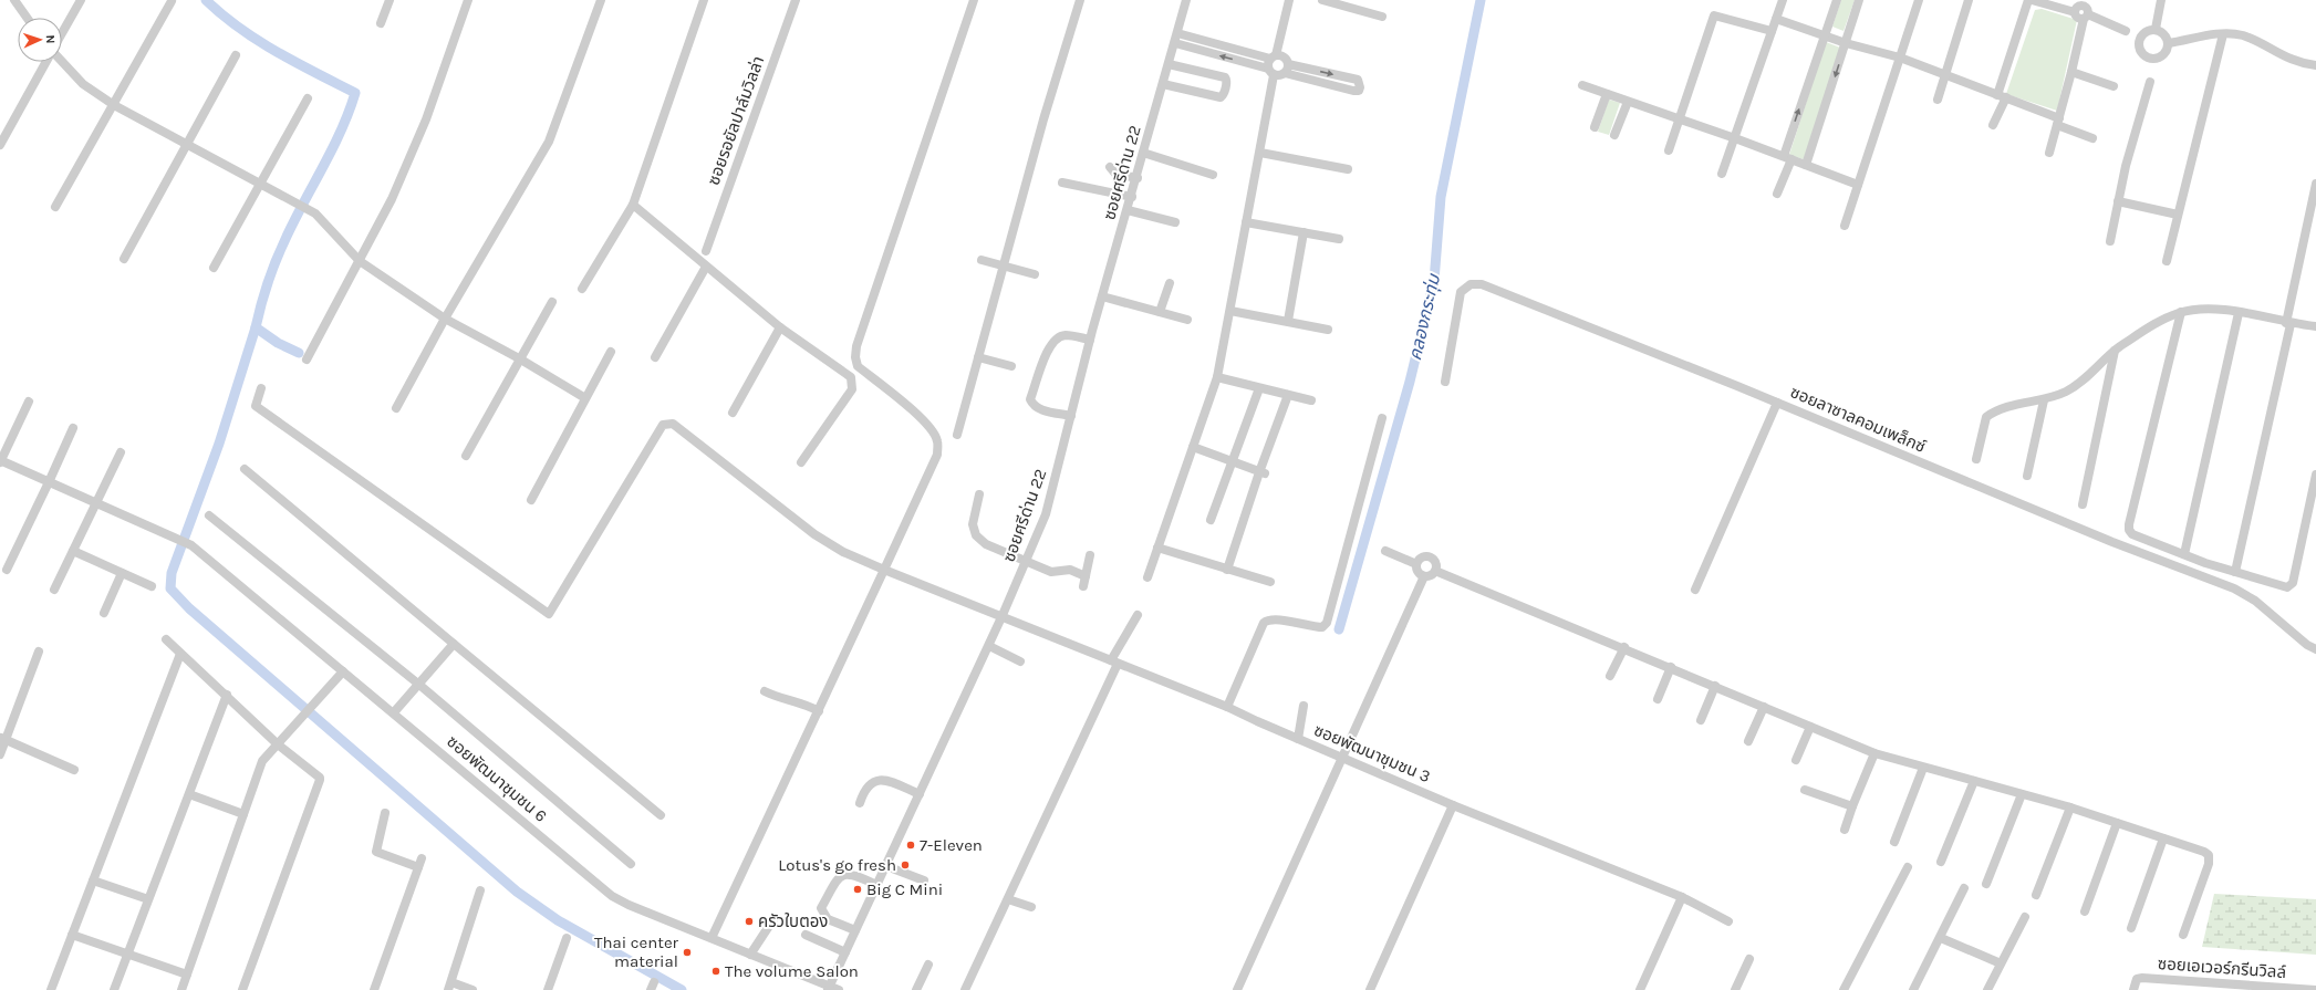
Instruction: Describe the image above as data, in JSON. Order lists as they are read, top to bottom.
{
  "streets": {
    "street": [
      "ซอยรอยัลปาล์มวิลล่า",
      "ซอยศรีด่าน 22",
      "ซอยลาซาลคอมเพล็กซ์",
      "ซอยพัฒนาชุมชน 3",
      "ซอยพัฒนาชุมชน 6",
      "ซอยเอเวอร์กรีนวิลล์"
    ]
  },
  "crossings": [
    ["ซอยศรีด่าน 22", "ซอยพัฒนาชุมชน 3"],
    ["ซอยศรีด่าน 22", "ซอยพัฒนาชุมชน 6"]
  ],
  "water": ["คลองกระทุ่ม"],
  "places": [
    "7-Eleven",
    "Lotus's go fresh",
    "Big C Mini",
    "ครัวใบตอง",
    "Thai center material",
    "The volume Salon"
  ],
  "north": "right"
}
